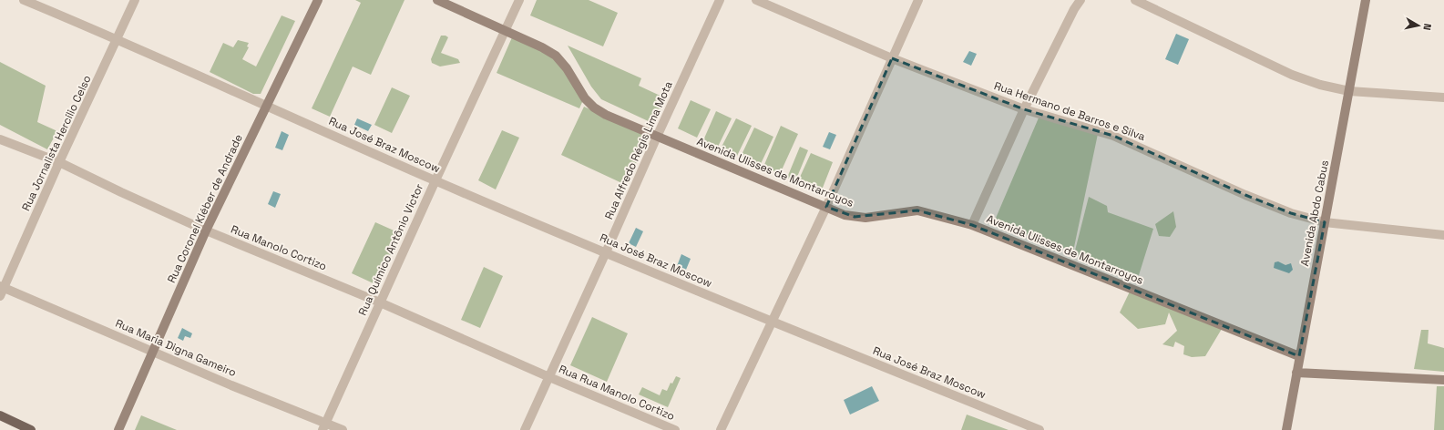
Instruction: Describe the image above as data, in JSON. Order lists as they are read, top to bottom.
{
  "streets": {
    "main road": ["Avenida Ulisses de Montarroyos", "Rua Coronel Kléber de Andrade", "Avenida Abdo Cabus"],
    "street": [
      "Rua Hermano de Barros e Silva",
      "Rua Jornalista Hercílio Celso",
      "Rua José Braz Moscow",
      "Rua Alfredo Régis Lima Mota",
      "Rua Manolo Cortizo",
      "Rua Químico Antônio Victor",
      "Rua Maria Digna Gameiro",
      "Rua Rua Manolo Cortizo"
    ]
  },
  "crossings": [
    ["Rua Hermano de Barros e Silva", "Avenida Abdo Cabus"],
    ["Rua Jornalista Hercílio Celso", "Rua José Braz Moscow"],
    ["Rua Jornalista Hercílio Celso", "Rua Manolo Cortizo"],
    ["Rua Jornalista Hercílio Celso", "Rua Maria Digna Gameiro"],
    ["Rua José Braz Moscow", "Rua Alfredo Régis Lima Mota"],
    ["Rua José Braz Moscow", "Rua Coronel Kléber de Andrade"],
    ["Rua José Braz Moscow", "Rua Químico Antônio Victor"],
    ["Rua Alfredo Régis Lima Mota", "Avenida Ulisses de Montarroyos"],
    ["Rua Alfredo Régis Lima Mota", "Rua Manolo Cortizo"],
    ["Rua Alfredo Régis Lima Mota", "Rua Rua Manolo Cortizo"],
    ["Avenida Ulisses de Montarroyos", "Avenida Abdo Cabus"],
    ["Avenida Ulisses de Montarroyos", "Rua Químico Antônio Victor"],
    ["Rua Coronel Kléber de Andrade", "Rua Manolo Cortizo"],
    ["Rua Coronel Kléber de Andrade", "Rua Maria Digna Gameiro"],
    ["Rua Manolo Cortizo", "Rua Químico Antônio Victor"],
    ["Rua Manolo Cortizo", "Rua Rua Manolo Cortizo"],
    ["Rua Químico Antônio Victor", "Rua Maria Digna Gameiro"]
  ],
  "north": "right"
}
